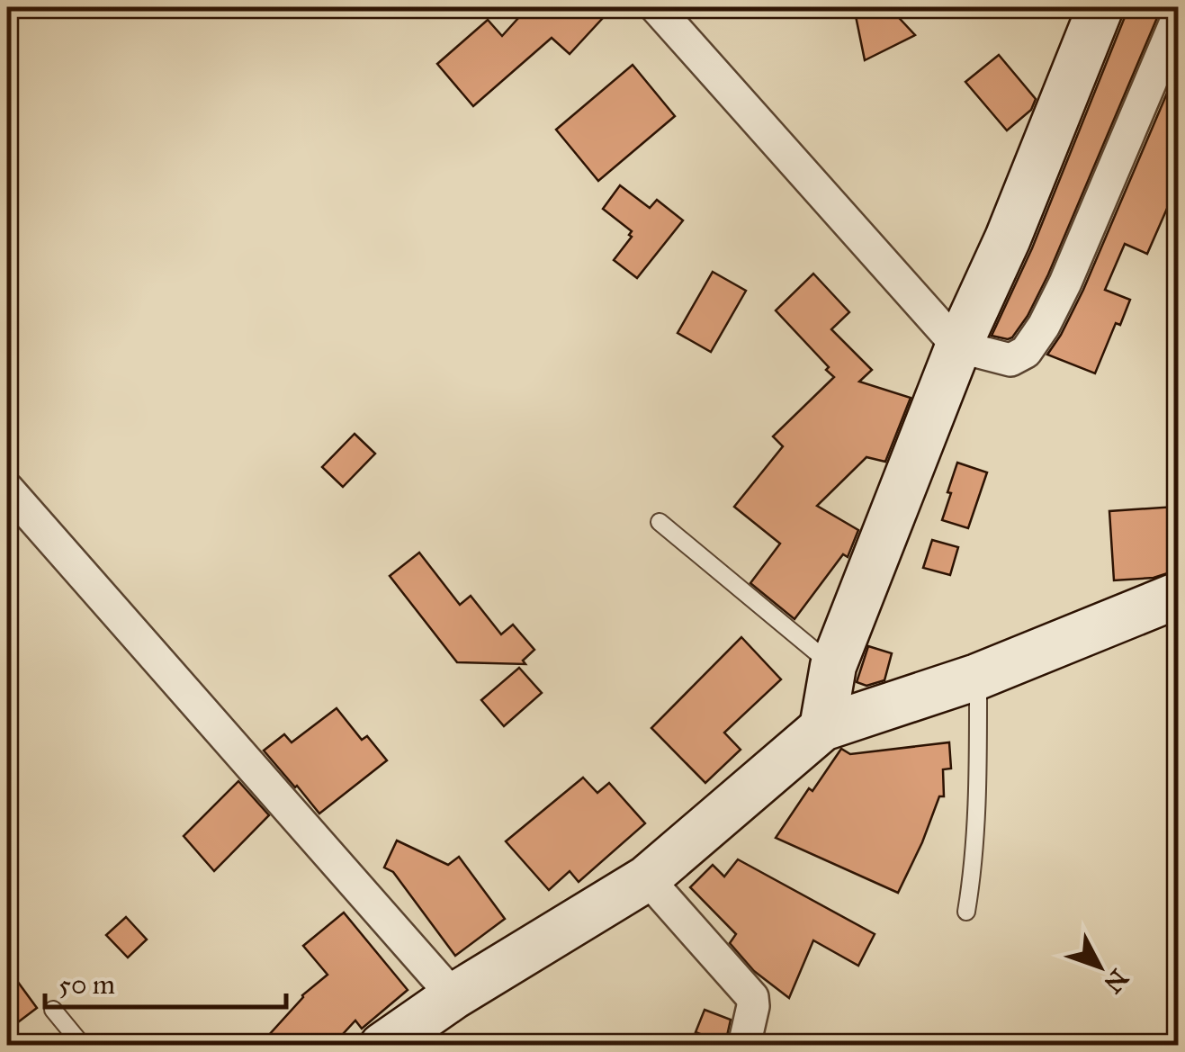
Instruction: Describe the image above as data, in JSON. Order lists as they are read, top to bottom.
{
  "scale_bar": "50 m",
  "north": "bottom right"
}
